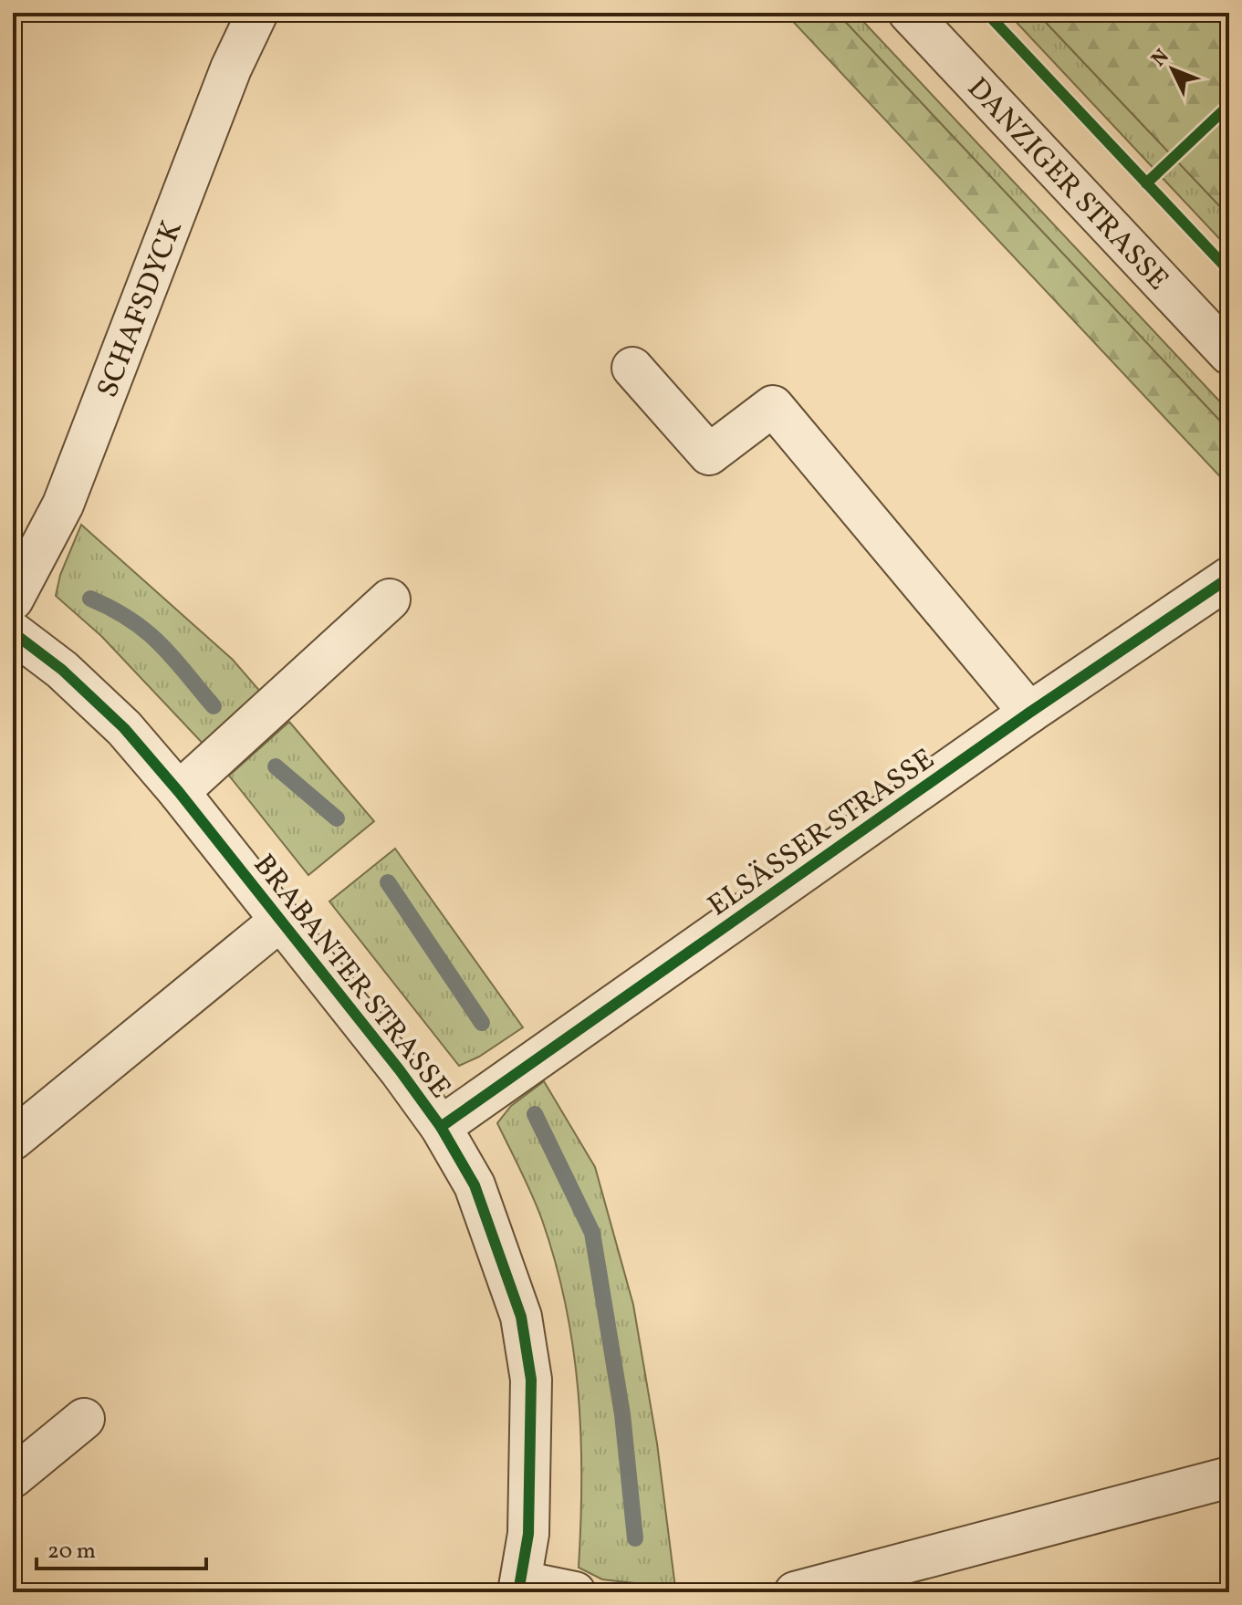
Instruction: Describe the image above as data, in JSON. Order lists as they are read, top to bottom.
{
  "streets": {
    "street": [
      "DANZIGER STRASSE",
      "SCHAFSDYCK",
      "ELSÄSSER STRASSE",
      "BRABANTER STRASSE"
    ]
  },
  "crossings": [
    ["ELSÄSSER STRASSE", "BRABANTER STRASSE"]
  ],
  "scale_bar": "20 m",
  "north": "top left"
}
